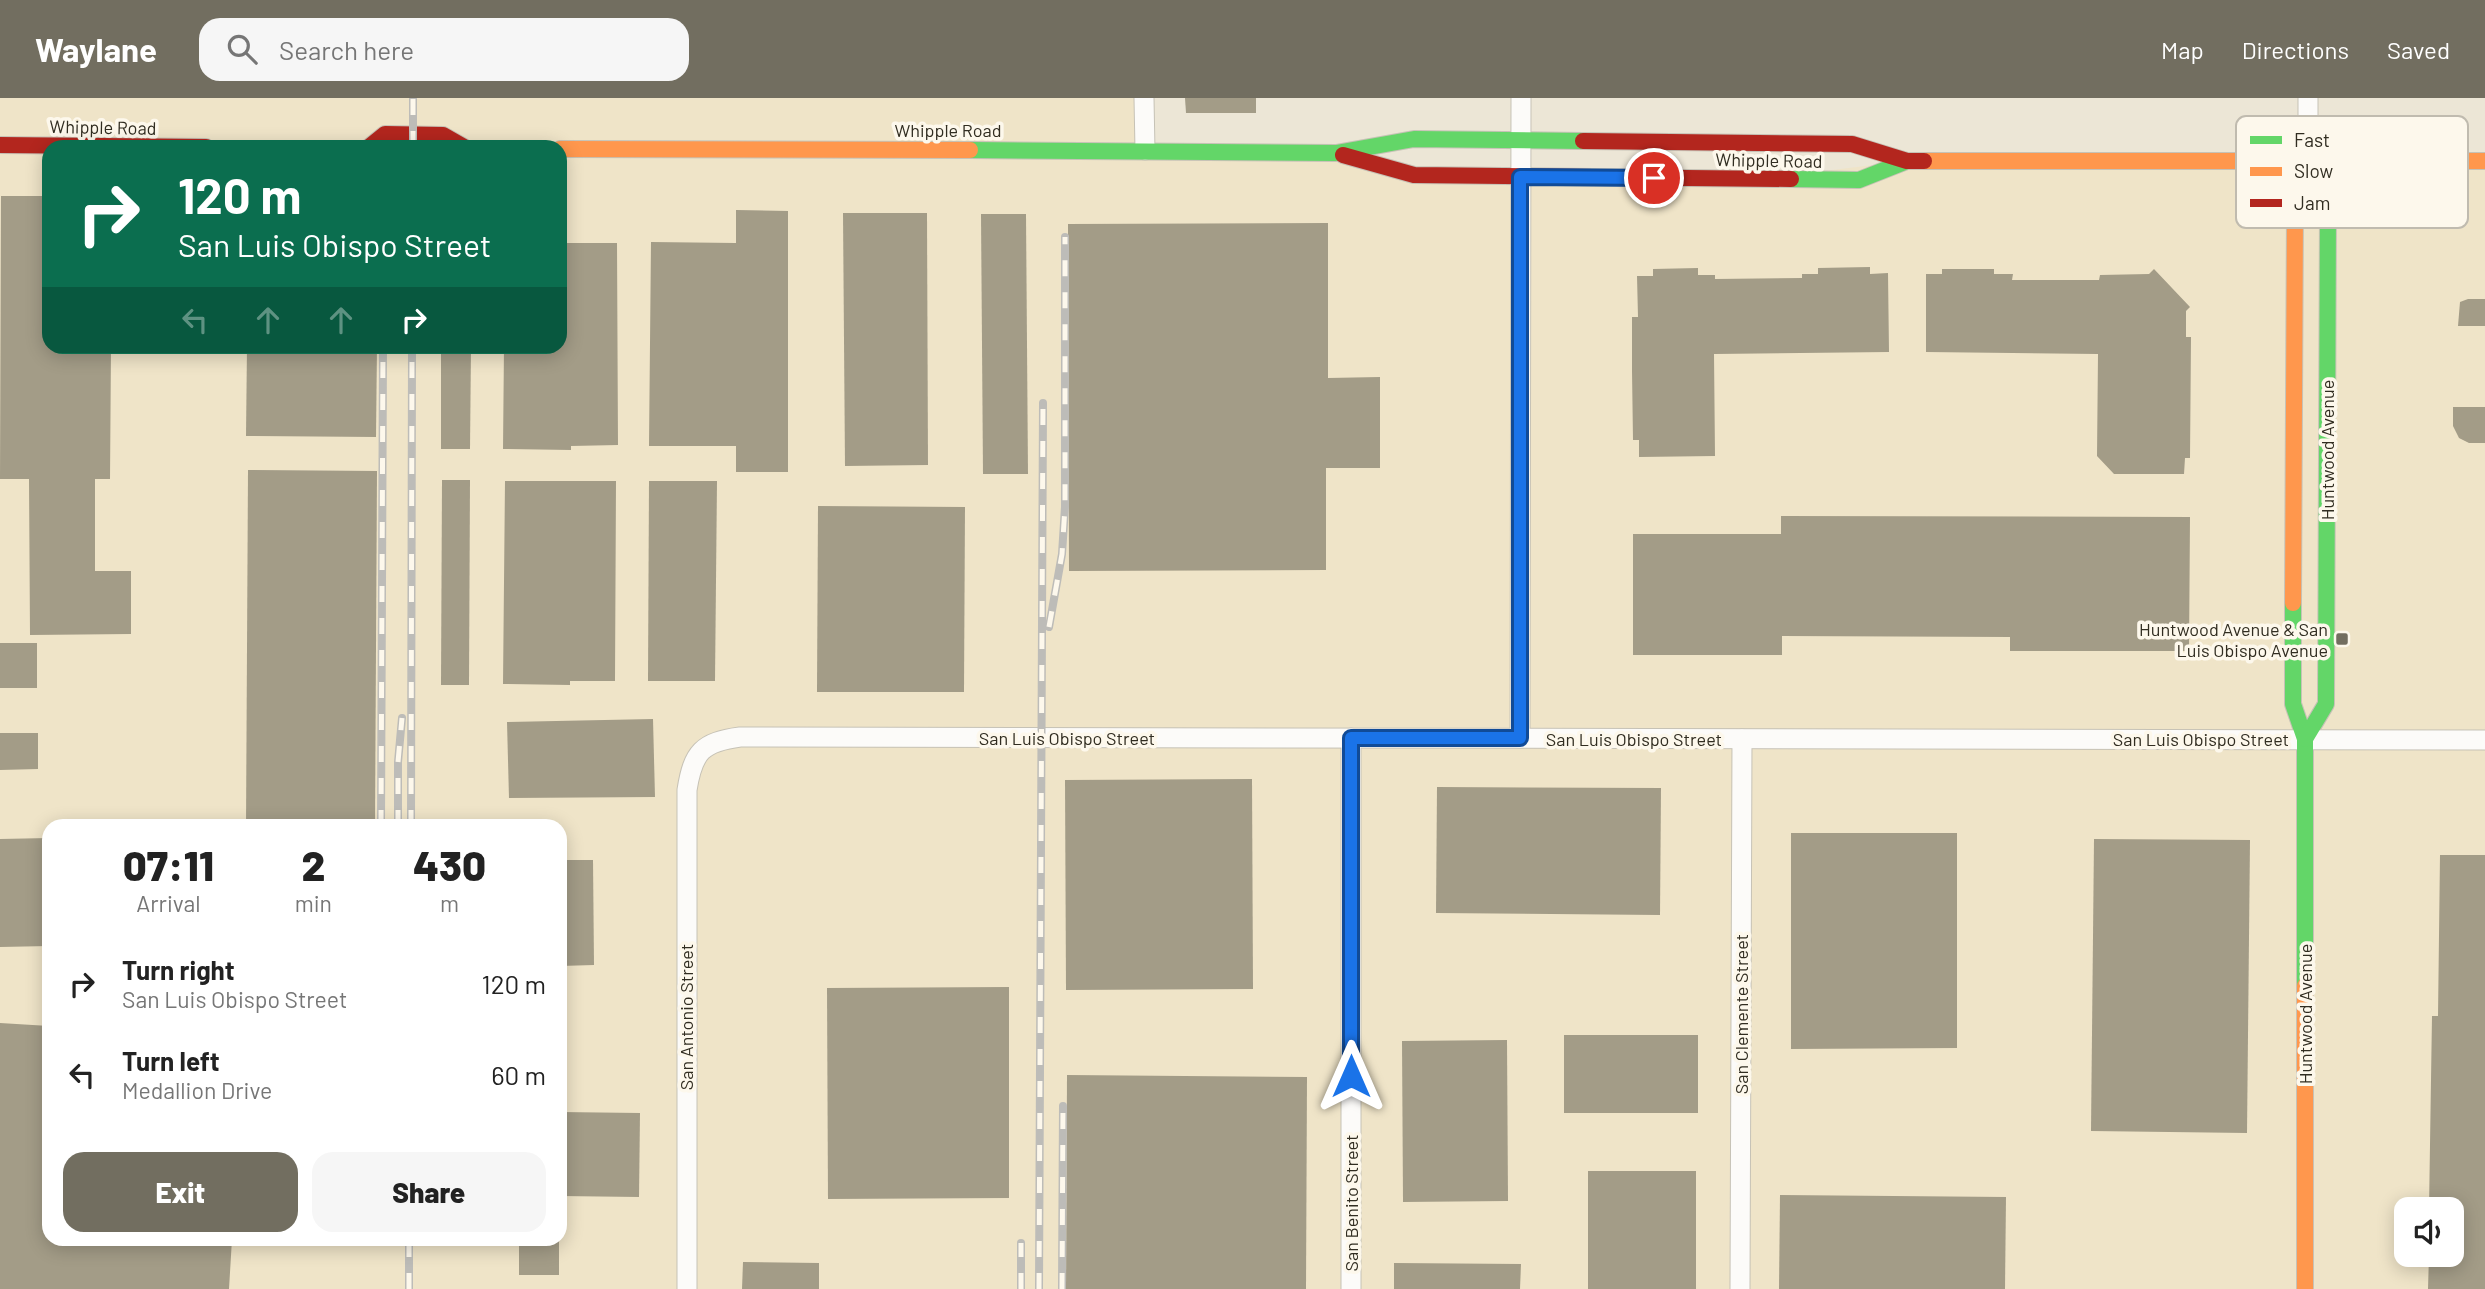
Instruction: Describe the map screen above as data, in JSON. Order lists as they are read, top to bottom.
{
  "streets": {
    "main road": ["Whipple Road", "Huntwood Avenue"],
    "street": [
      "San Luis Obispo Street",
      "San Clemente Street",
      "San Antonio Street",
      "San Benito Street"
    ]
  },
  "crossings": [
    ["Huntwood Avenue", "San Luis Obispo Street"],
    ["San Luis Obispo Street", "San Clemente Street"],
    ["San Luis Obispo Street", "San Antonio Street"],
    ["San Luis Obispo Street", "San Benito Street"]
  ],
  "places": {
    "transit": ["Huntwood Avenue & San Luis Obispo Avenue"]
  },
  "legend": ["Fast", "Slow", "Jam"],
  "page": {
    "header": "Waylane",
    "search": "Search here",
    "nav": ["Map", "Directions", "Saved"],
    "turn": ["120 m", "San Luis Obispo Street"],
    "eta": [
      "07:11",
      "Arrival",
      "2",
      "min",
      "430",
      "m"
    ],
    "list": [
      {
        "name": "Turn right",
        "note": "San Luis Obispo Street",
        "value": "120 m"
      },
      {
        "name": "Turn left",
        "note": "Medallion Drive",
        "value": "60 m"
      }
    ],
    "buttons": ["Exit", "Share"]
  }
}
